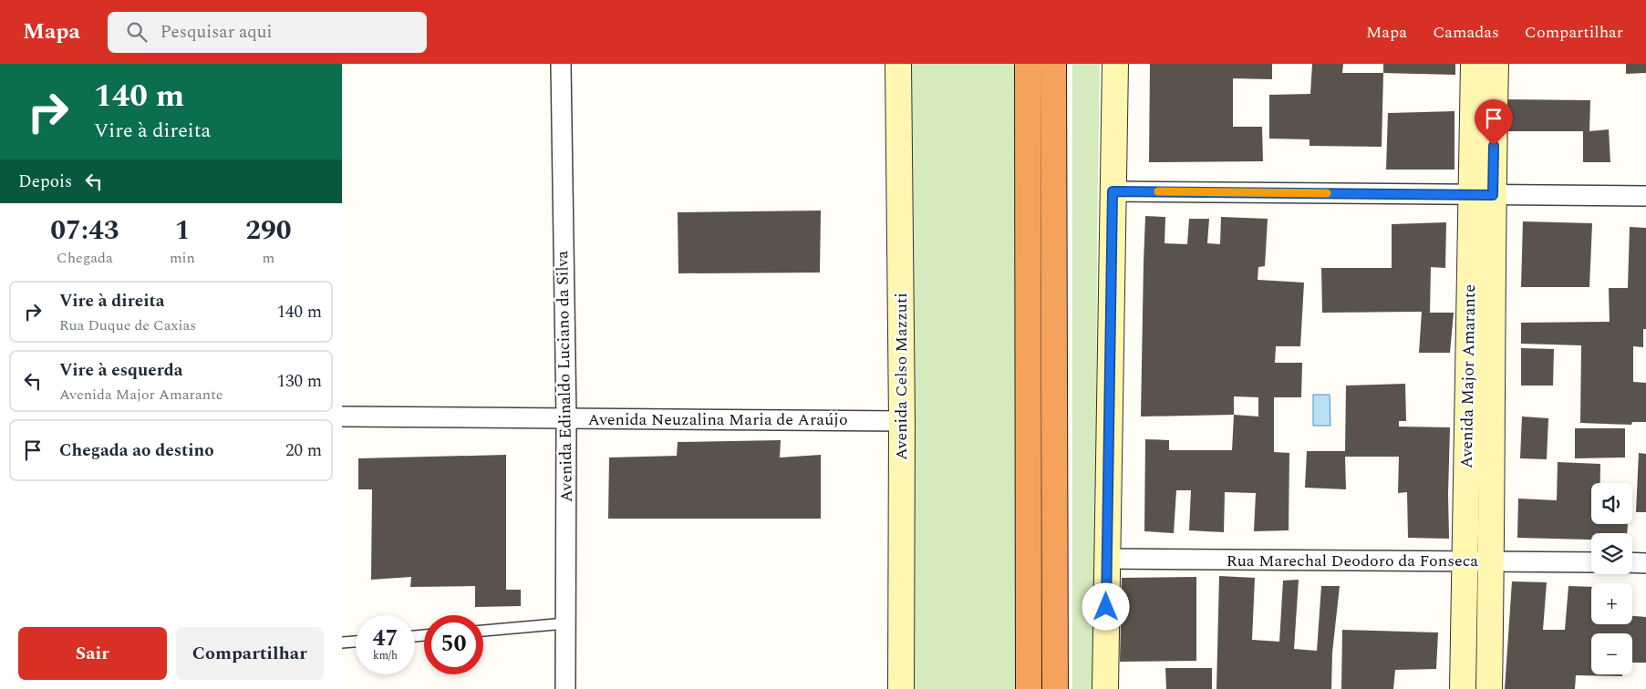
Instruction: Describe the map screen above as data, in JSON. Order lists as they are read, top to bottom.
{
  "streets": {
    "street": [
      "Avenida Edinaldo Luciano da Silva",
      "Avenida Celso Mazzuti",
      "Avenida Major Amarante",
      "Avenida Neuzalina Maria de Araújo",
      "Rua Marechal Deodoro da Fonseca"
    ]
  },
  "crossings": [
    ["Avenida Edinaldo Luciano da Silva", "Avenida Neuzalina Maria de Araújo"],
    ["Avenida Celso Mazzuti", "Avenida Neuzalina Maria de Araújo"],
    ["Avenida Major Amarante", "Rua Marechal Deodoro da Fonseca"]
  ],
  "page": {
    "header": "Mapa",
    "search": "Pesquisar aqui",
    "nav": ["Mapa", "Camadas", "Compartilhar"],
    "turn": ["140 m", "Vire à direita"],
    "then": "Depois",
    "eta": [
      "07:43",
      "Chegada",
      "1",
      "min",
      "290",
      "m"
    ],
    "list": [
      {
        "name": "Vire à direita",
        "note": "Rua Duque de Caxias",
        "value": "140 m"
      },
      {
        "name": "Vire à esquerda",
        "note": "Avenida Major Amarante",
        "value": "130 m"
      },
      {
        "name": "Chegada ao destino",
        "value": "20 m"
      }
    ],
    "map_buttons": ["+", "−"],
    "speed": "47 km/h",
    "limit": "50",
    "buttons": ["Sair", "Compartilhar"]
  }
}
